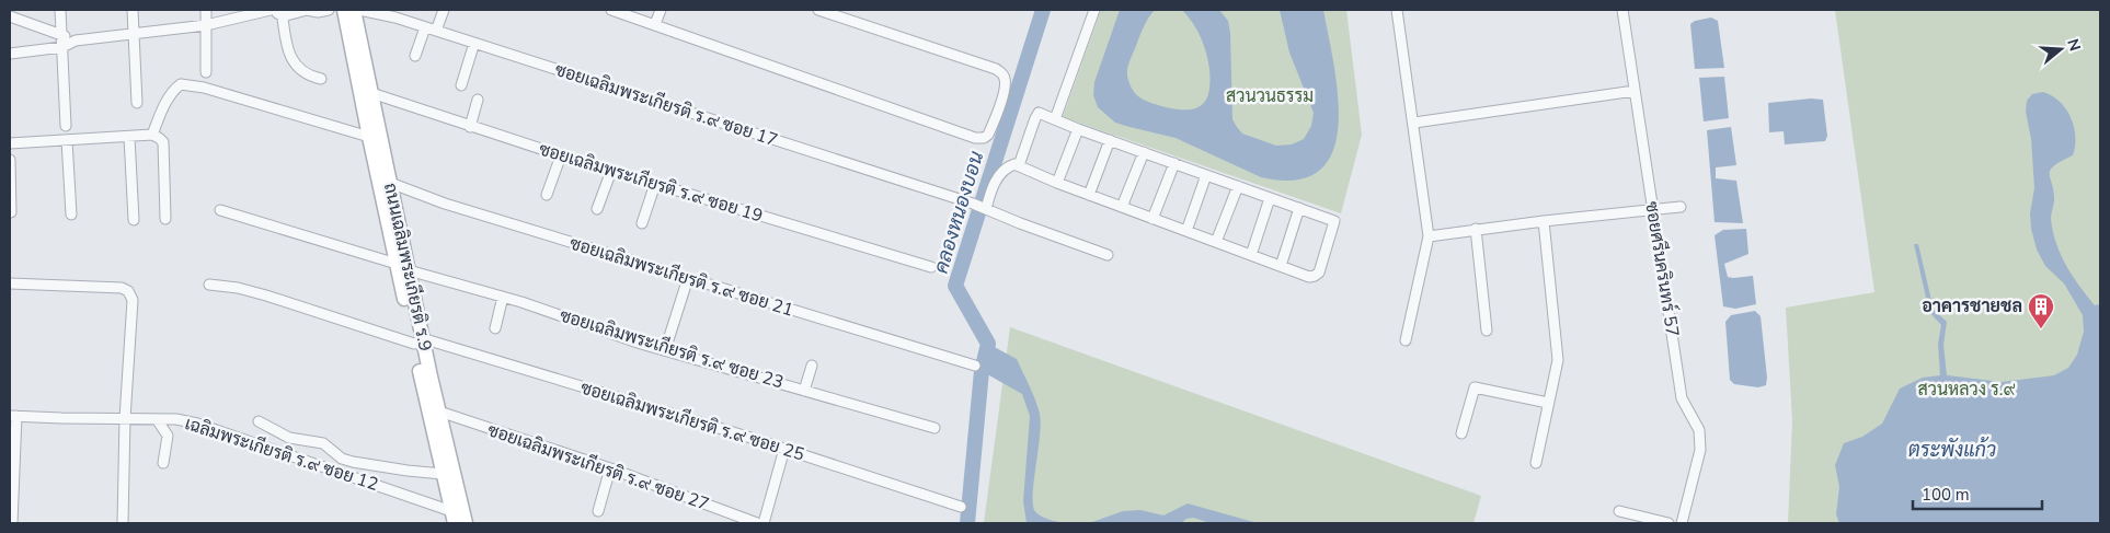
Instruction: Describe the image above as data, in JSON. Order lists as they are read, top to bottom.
{
  "streets": {
    "main road": ["ถนนเฉลิมพระเกียรติ ร.9"],
    "street": [
      "ซอยเฉลิมพระเกียรติ ร.๙ ซอย 17",
      "ซอยเฉลิมพระเกียรติ ร.๙ ซอย 19",
      "ซอยศรีนครินทร์ 57",
      "ซอยเฉลิมพระเกียรติ ร.๙ ซอย 21",
      "ซอยเฉลิมพระเกียรติ ร.๙ ซอย 23",
      "ซอยเฉลิมพระเกียรติ ร.๙ ซอย 25",
      "เฉลิมพระเกียรติ ร.๙ ซอย 12",
      "ซอยเฉลิมพระเกียรติ ร.๙ ซอย 27"
    ]
  },
  "crossings": [
    ["ซอยเฉลิมพระเกียรติ ร.๙ ซอย 19", "ถนนเฉลิมพระเกียรติ ร.9"],
    ["ถนนเฉลิมพระเกียรติ ร.9", "ซอยเฉลิมพระเกียรติ ร.๙ ซอย 21"],
    ["ถนนเฉลิมพระเกียรติ ร.9", "ซอยเฉลิมพระเกียรติ ร.๙ ซอย 23"],
    ["ถนนเฉลิมพระเกียรติ ร.9", "ซอยเฉลิมพระเกียรติ ร.๙ ซอย 25"],
    ["ถนนเฉลิมพระเกียรติ ร.9", "เฉลิมพระเกียรติ ร.๙ ซอย 12"],
    ["ถนนเฉลิมพระเกียรติ ร.9", "ซอยเฉลิมพระเกียรติ ร.๙ ซอย 27"]
  ],
  "water": ["คลองหนองบอน", "ตระพังแก้ว"],
  "parks": ["สวนวนธรรม", "สวนหลวง ร.๙"],
  "places": {
    "building": ["อาคารชายชล"]
  },
  "scale_bar": "100 m",
  "north": "right"
}
